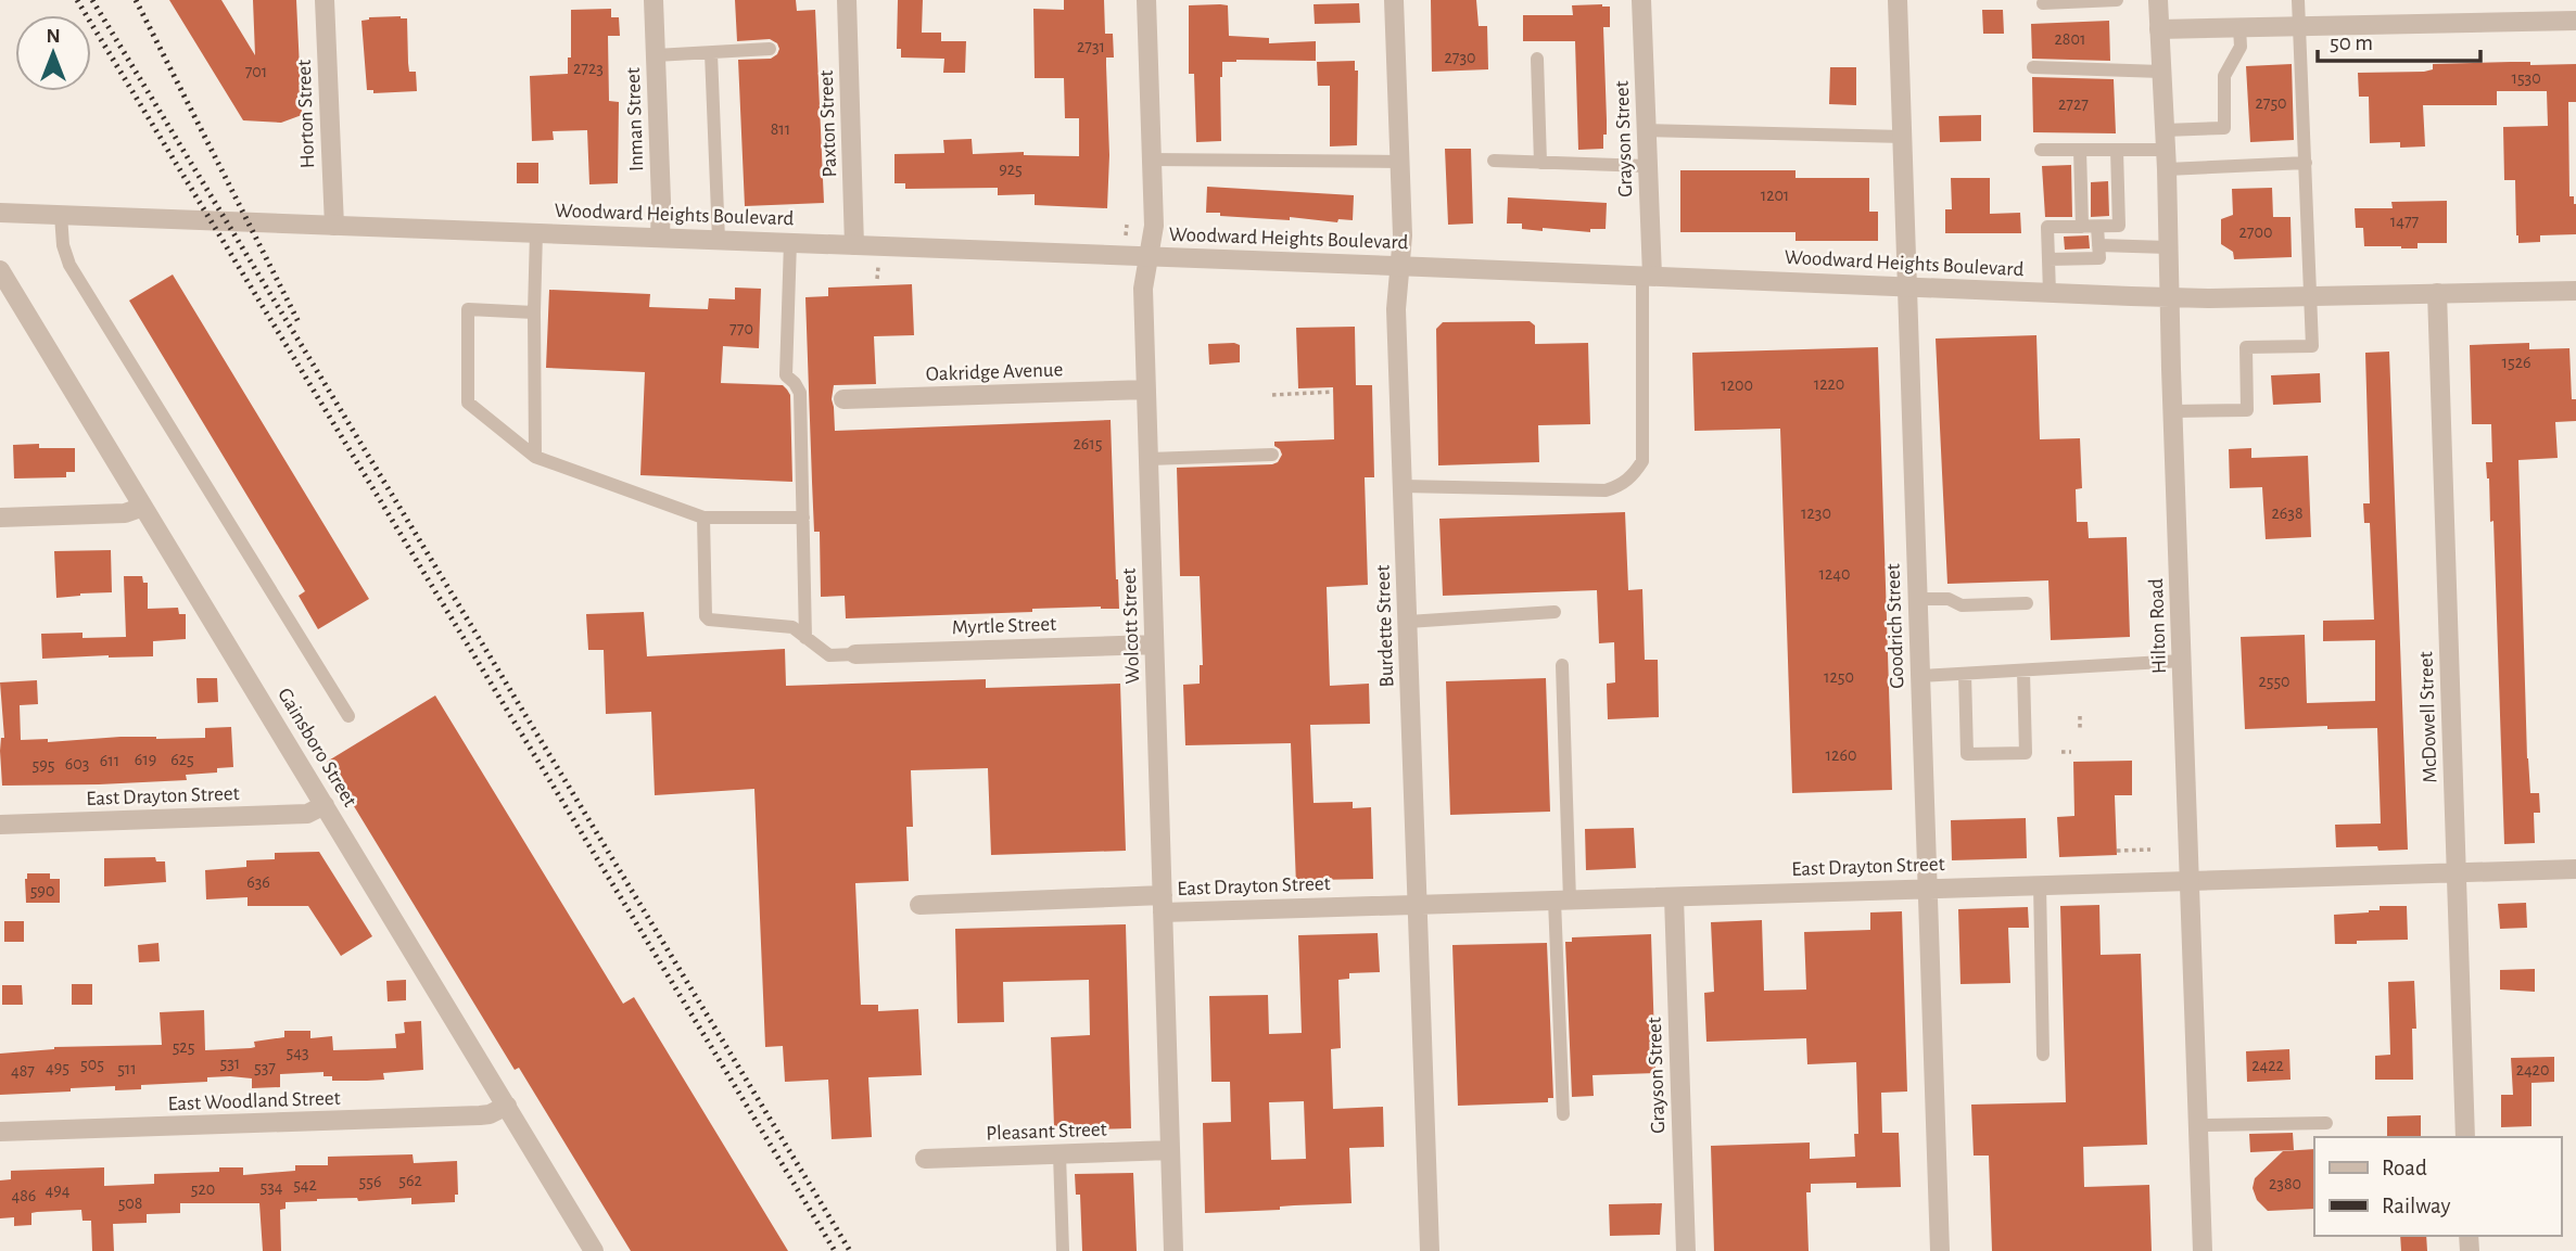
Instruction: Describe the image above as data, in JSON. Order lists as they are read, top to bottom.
{
  "streets": {
    "street": [
      "Horton Street",
      "Inman Street",
      "Paxton Street",
      "Grayson Street",
      "Woodward Heights Boulevard",
      "Oakridge Avenue",
      "Myrtle Street",
      "Wolcott Street",
      "Burdette Street",
      "Goodrich Street",
      "Hilton Road",
      "McDowell Street",
      "Gainsboro Street",
      "East Drayton Street",
      "East Woodland Street",
      "Pleasant Street"
    ]
  },
  "crossings": [
    ["Horton Street", "Woodward Heights Boulevard"],
    ["Inman Street", "Woodward Heights Boulevard"],
    ["Paxton Street", "Woodward Heights Boulevard"],
    ["Grayson Street", "Woodward Heights Boulevard"],
    ["Grayson Street", "East Drayton Street"],
    ["Woodward Heights Boulevard", "Wolcott Street"],
    ["Woodward Heights Boulevard", "Burdette Street"],
    ["Woodward Heights Boulevard", "Goodrich Street"],
    ["Woodward Heights Boulevard", "Hilton Road"],
    ["Woodward Heights Boulevard", "McDowell Street"],
    ["Oakridge Avenue", "Wolcott Street"],
    ["Myrtle Street", "Wolcott Street"],
    ["Wolcott Street", "East Drayton Street"],
    ["Wolcott Street", "Pleasant Street"],
    ["Burdette Street", "East Drayton Street"],
    ["Goodrich Street", "East Drayton Street"],
    ["Hilton Road", "East Drayton Street"],
    ["McDowell Street", "East Drayton Street"],
    ["Gainsboro Street", "East Drayton Street"],
    ["Gainsboro Street", "East Woodland Street"]
  ],
  "house_numbers": [
    "2801",
    "2731",
    "2730",
    "2723",
    "701",
    "1530",
    "2750",
    "2727",
    "811",
    "925",
    "1201",
    "1477",
    "2700",
    "770",
    "1526",
    "1220",
    "1200",
    "2615",
    "1230",
    "2638",
    "1240",
    "1250",
    "2550",
    "1260",
    "619",
    "625",
    "611",
    "603",
    "595",
    "636",
    "590",
    "525",
    "543",
    "531",
    "505",
    "2422",
    "495",
    "537",
    "511",
    "2420",
    "487",
    "562",
    "556",
    "2380",
    "542",
    "534",
    "520",
    "494",
    "486",
    "508"
  ],
  "legend": ["Road", "Railway"],
  "scale_bar": "50 m",
  "north": "top"
}
